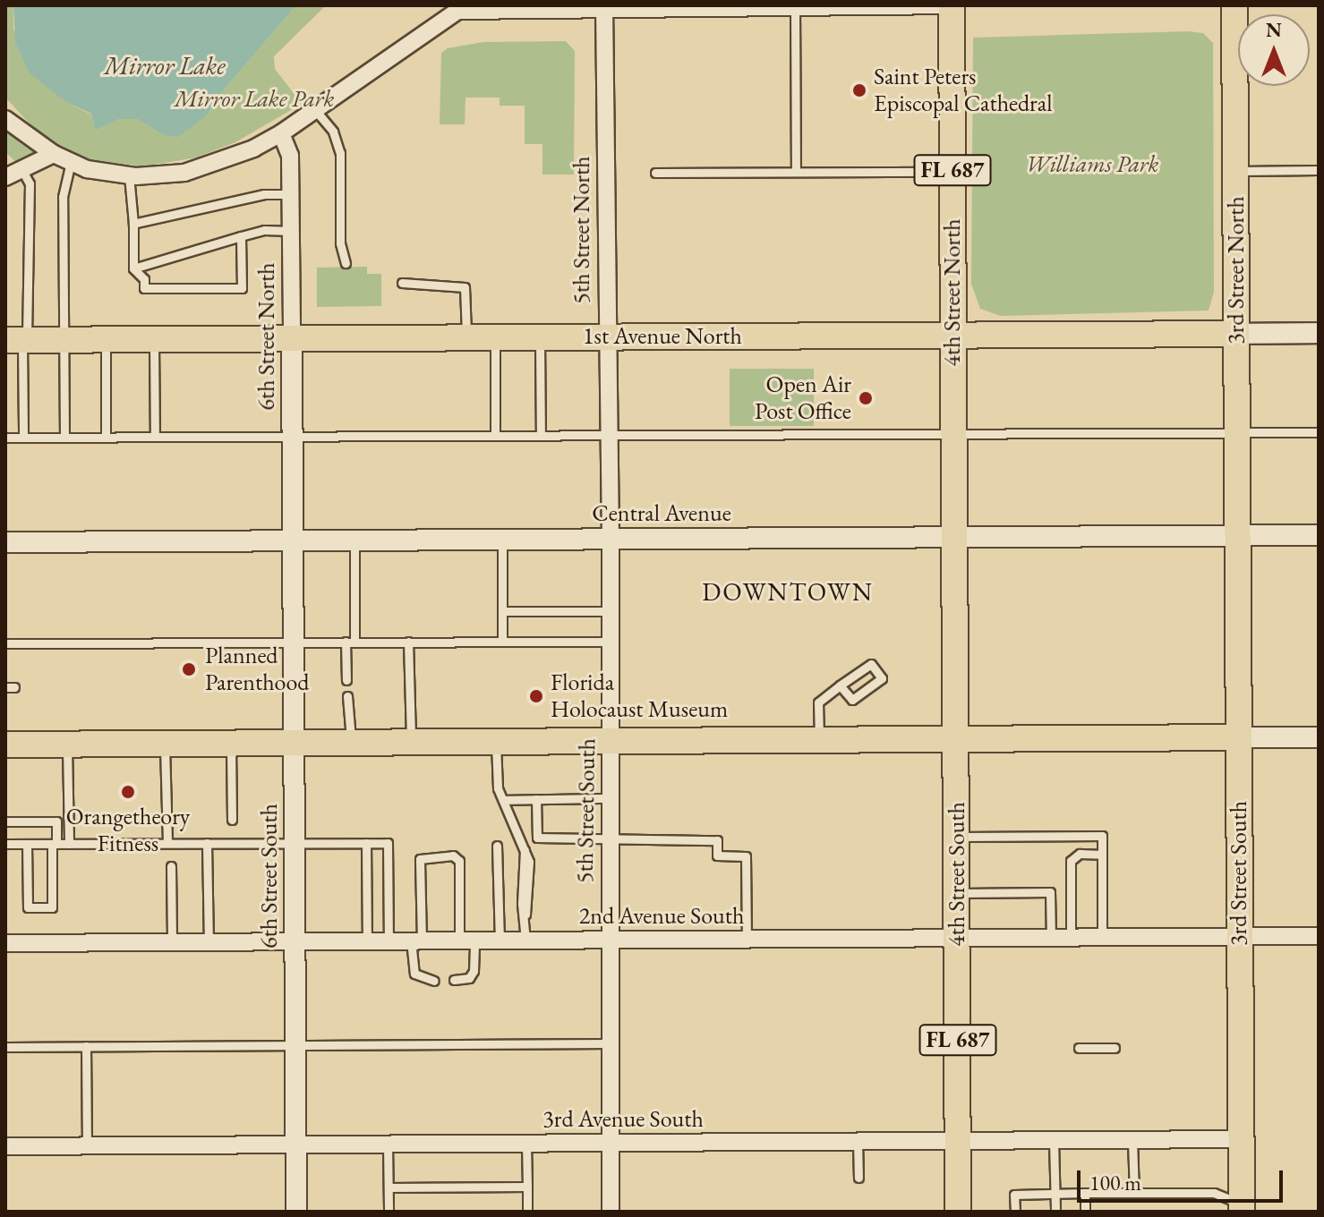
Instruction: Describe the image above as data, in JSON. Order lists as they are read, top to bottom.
{
  "streets": {
    "main road": [
      "FL 687",
      "3rd Street North",
      "4th Street North",
      "1st Avenue North",
      "3rd Street South",
      "4th Street South"
    ],
    "street": [
      "5th Street North",
      "6th Street North",
      "Central Avenue",
      "5th Street South",
      "6th Street South",
      "2nd Avenue South",
      "3rd Avenue South"
    ]
  },
  "crossings": [
    ["5th Street North", "1st Avenue North"],
    ["5th Street North", "Central Avenue"],
    ["5th Street North", "5th Street South"],
    ["3rd Street North", "1st Avenue North"],
    ["3rd Street North", "Central Avenue"],
    ["3rd Street North", "3rd Street South"],
    ["4th Street North", "1st Avenue North"],
    ["4th Street North", "Central Avenue"],
    ["4th Street North", "4th Street South"],
    ["6th Street North", "1st Avenue North"],
    ["6th Street North", "Central Avenue"],
    ["6th Street North", "6th Street South"],
    ["Central Avenue", "5th Street South"],
    ["Central Avenue", "3rd Street South"],
    ["Central Avenue", "4th Street South"],
    ["Central Avenue", "6th Street South"],
    ["5th Street South", "2nd Avenue South"],
    ["5th Street South", "3rd Avenue South"],
    ["3rd Street South", "2nd Avenue South"],
    ["3rd Street South", "3rd Avenue South"],
    ["4th Street South", "2nd Avenue South"],
    ["4th Street South", "3rd Avenue South"],
    ["6th Street South", "2nd Avenue South"],
    ["6th Street South", "3rd Avenue South"]
  ],
  "districts": ["DOWNTOWN"],
  "water": ["Mirror Lake"],
  "parks": ["Mirror Lake Park", "Williams Park"],
  "places": [
    "Saint Peters Episcopal Cathedral",
    "Open Air Post Office",
    "Planned Parenthood",
    "Florida Holocaust Museum",
    "Orangetheory Fitness"
  ],
  "scale_bar": "100 m",
  "north": "top"
}
